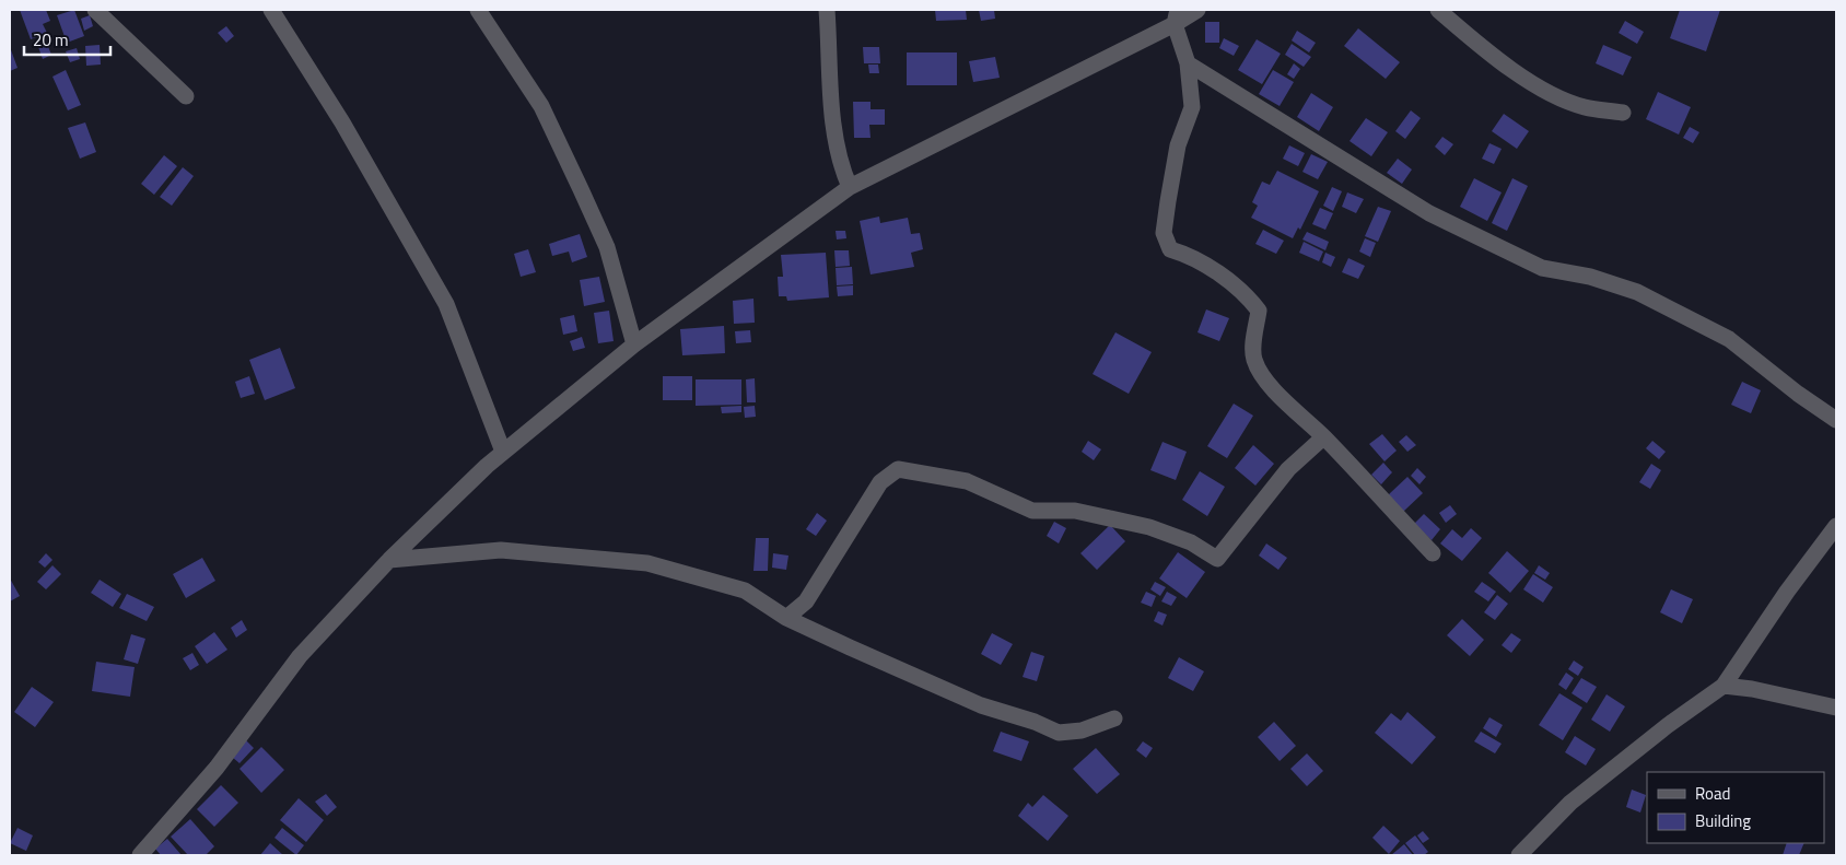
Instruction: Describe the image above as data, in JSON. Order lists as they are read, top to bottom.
{
  "legend": ["Road", "Building"],
  "scale_bar": "20 m"
}
